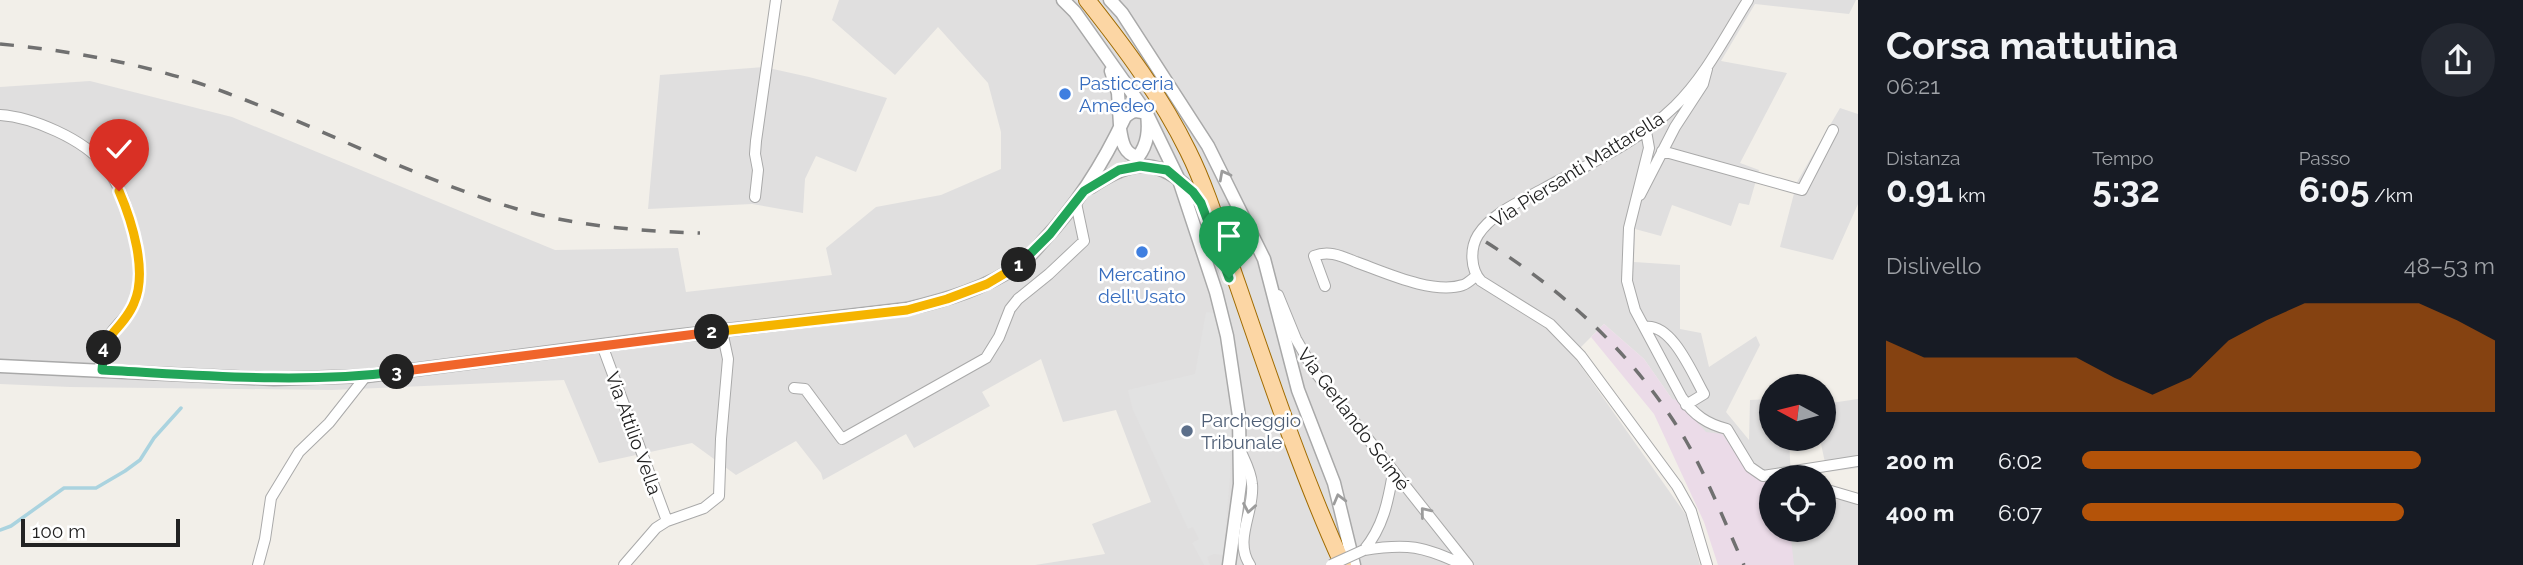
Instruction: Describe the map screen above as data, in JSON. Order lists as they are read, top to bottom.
{
  "streets": {
    "street": ["Via Piersanti Mattarella", "Via Gerlando Scimé", "Via Attilio Vella"]
  },
  "places": ["Pasticceria Amedeo", "Mercatino dell'Usato", "Parcheggio Tribunale"],
  "scale_bar": "100 m",
  "north": "left",
  "page": {
    "heading": ["Corsa mattutina", "06:21"],
    "stats": [
      ["Distanza", "0.91 km"],
      ["Tempo", "5:32"],
      ["Passo", "6:05 /km"]
    ],
    "chart": ["Dislivello", "48–53 m"],
    "pins": [
      "1",
      "2",
      "4",
      "3"
    ],
    "list": [
      {
        "name": "200 m",
        "note": "6:02"
      },
      {
        "name": "400 m",
        "note": "6:07"
      }
    ],
    "scale": "100 m"
  }
}
